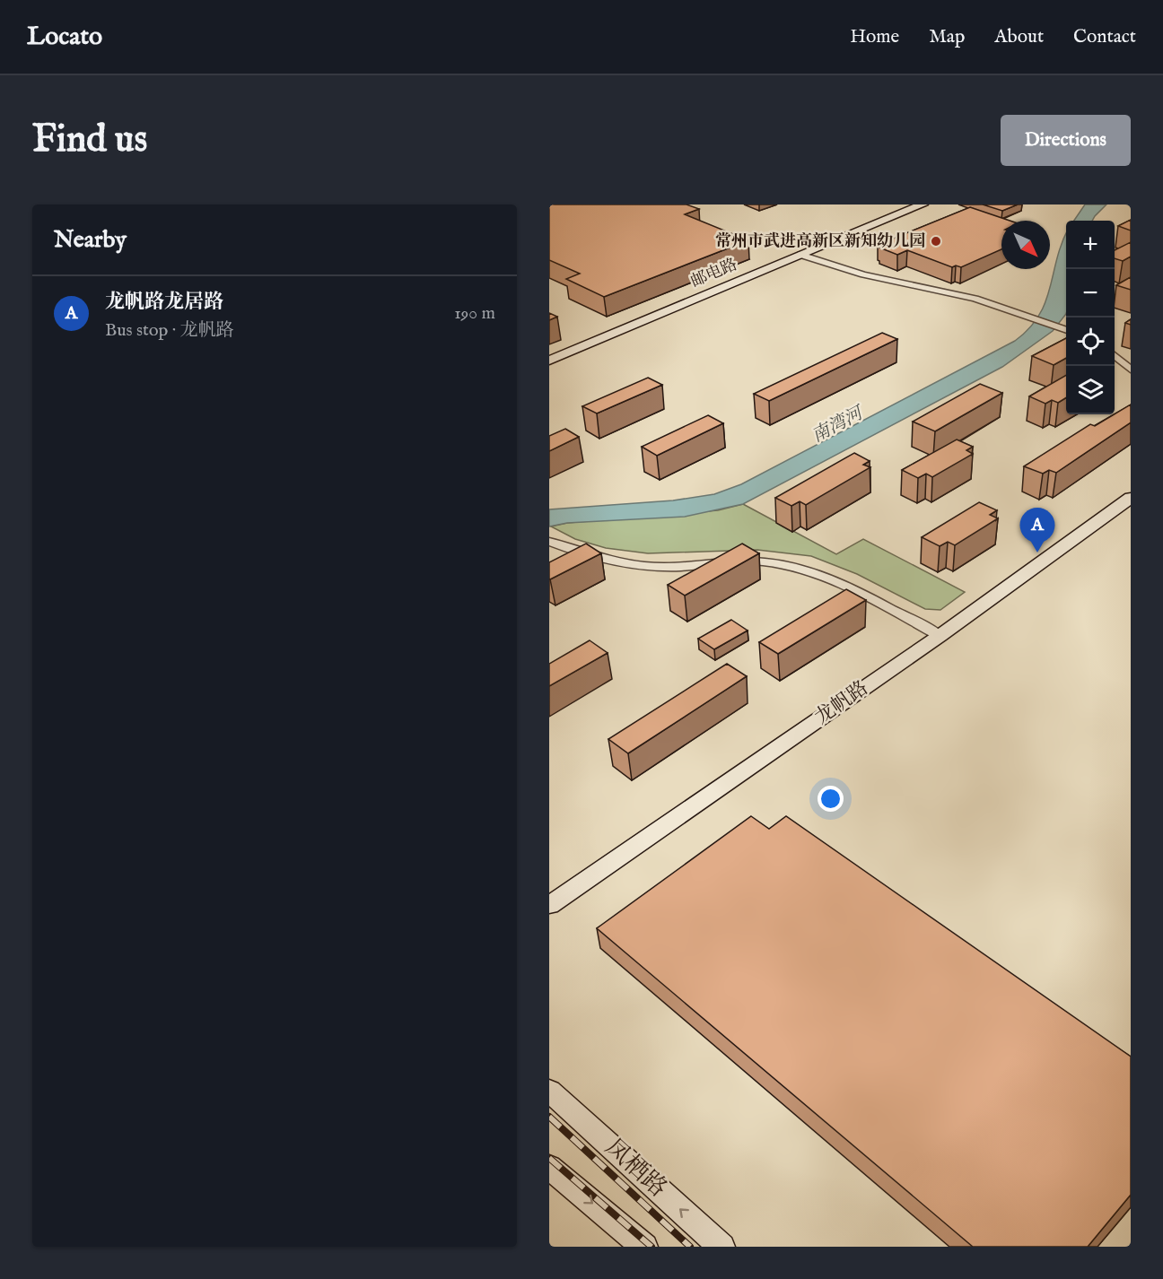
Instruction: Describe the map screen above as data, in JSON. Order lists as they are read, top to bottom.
{
  "streets": {
    "street": ["邮电路", "龙帆路", "凤栖路"]
  },
  "water": ["南湾河"],
  "places": ["常州市武进高新区新知幼儿园"],
  "north": "bottom right",
  "page": {
    "header": "Locato",
    "nav": [
      "Home",
      "Map",
      "About",
      "Contact"
    ],
    "buttons": "Directions",
    "title": "Find us",
    "heading": "Nearby",
    "map_buttons": ["+", "−"],
    "list": [
      {
        "mark": "A",
        "name": "龙帆路龙居路",
        "note": "Bus stop · 龙帆路",
        "value": "190 m"
      }
    ],
    "pins": "A"
  }
}
